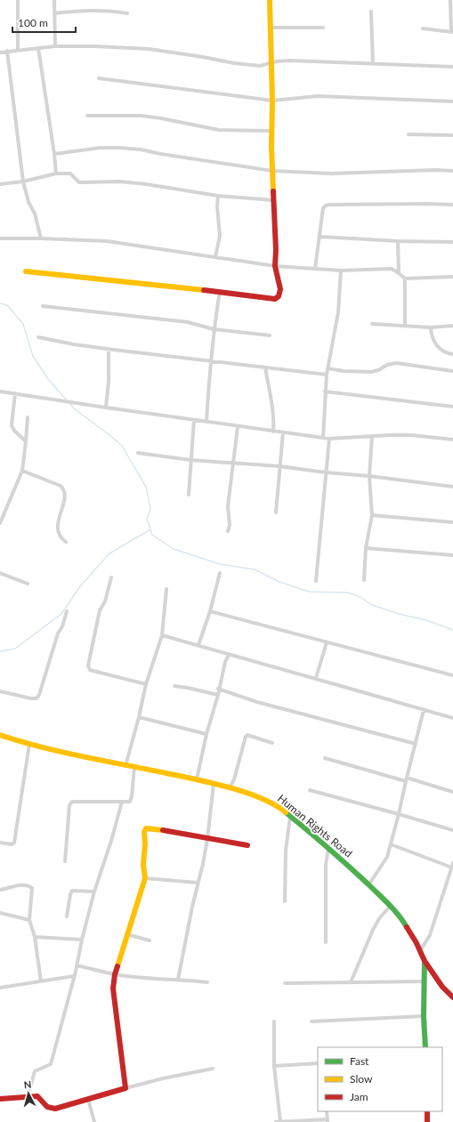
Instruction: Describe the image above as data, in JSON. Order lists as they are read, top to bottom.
{
  "streets": {
    "street": ["Human Rights Road"]
  },
  "legend": ["Fast", "Slow", "Jam"],
  "scale_bar": "100 m",
  "north": "top"
}
